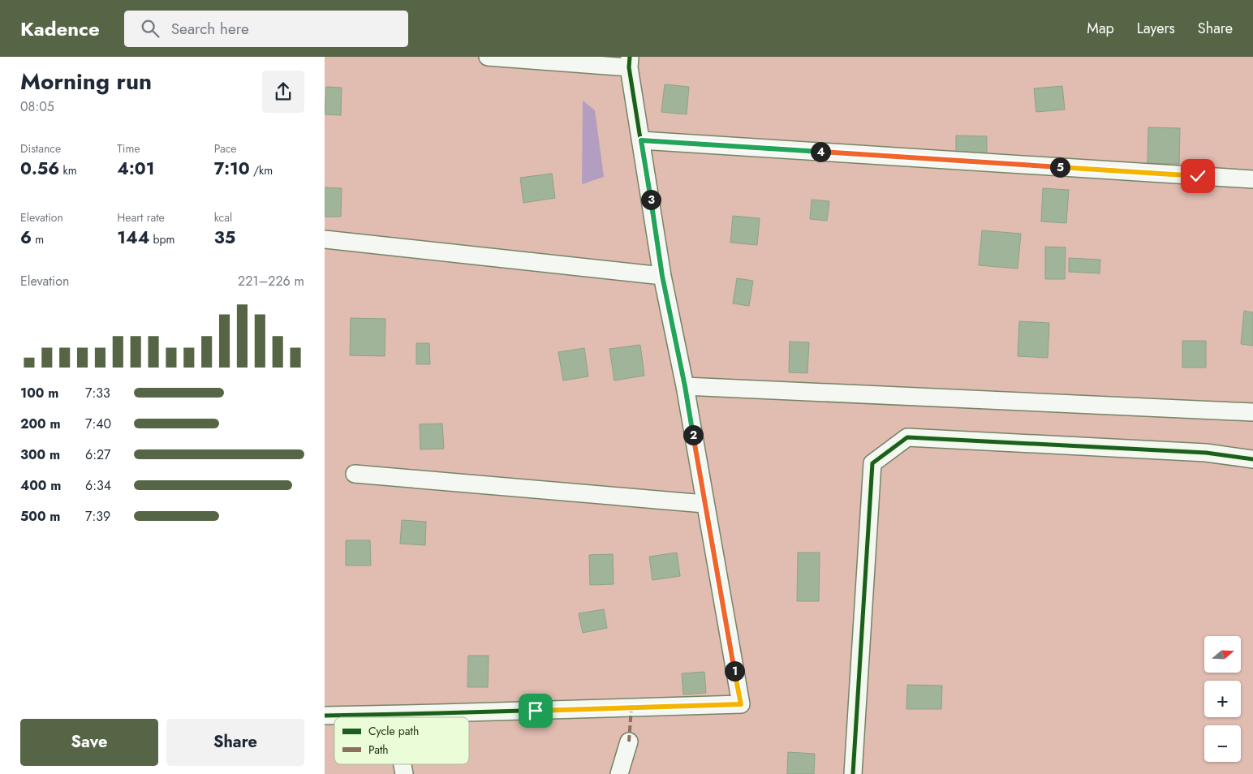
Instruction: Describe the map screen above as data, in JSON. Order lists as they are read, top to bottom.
{
  "legend": ["Cycle path", "Path"],
  "north": "right",
  "page": {
    "header": "Kadence",
    "search": "Search here",
    "nav": ["Map", "Layers", "Share"],
    "heading": ["Morning run", "08:05"],
    "stats": [
      ["Distance", "0.56 km"],
      ["Time", "4:01"],
      ["Pace", "7:10 /km"],
      ["Elevation", "6 m"],
      ["Heart rate", "144 bpm"],
      ["kcal", "35"]
    ],
    "pins": [
      "4",
      "5",
      "3",
      "2",
      "1"
    ],
    "chart": ["Elevation", "221–226 m"],
    "list": [
      {
        "name": "100 m",
        "note": "7:33"
      },
      {
        "name": "200 m",
        "note": "7:40"
      },
      {
        "name": "300 m",
        "note": "6:27"
      },
      {
        "name": "400 m",
        "note": "6:34"
      },
      {
        "name": "500 m",
        "note": "7:39"
      }
    ],
    "map_buttons": ["+", "−"],
    "buttons": ["Save", "Share"]
  }
}
